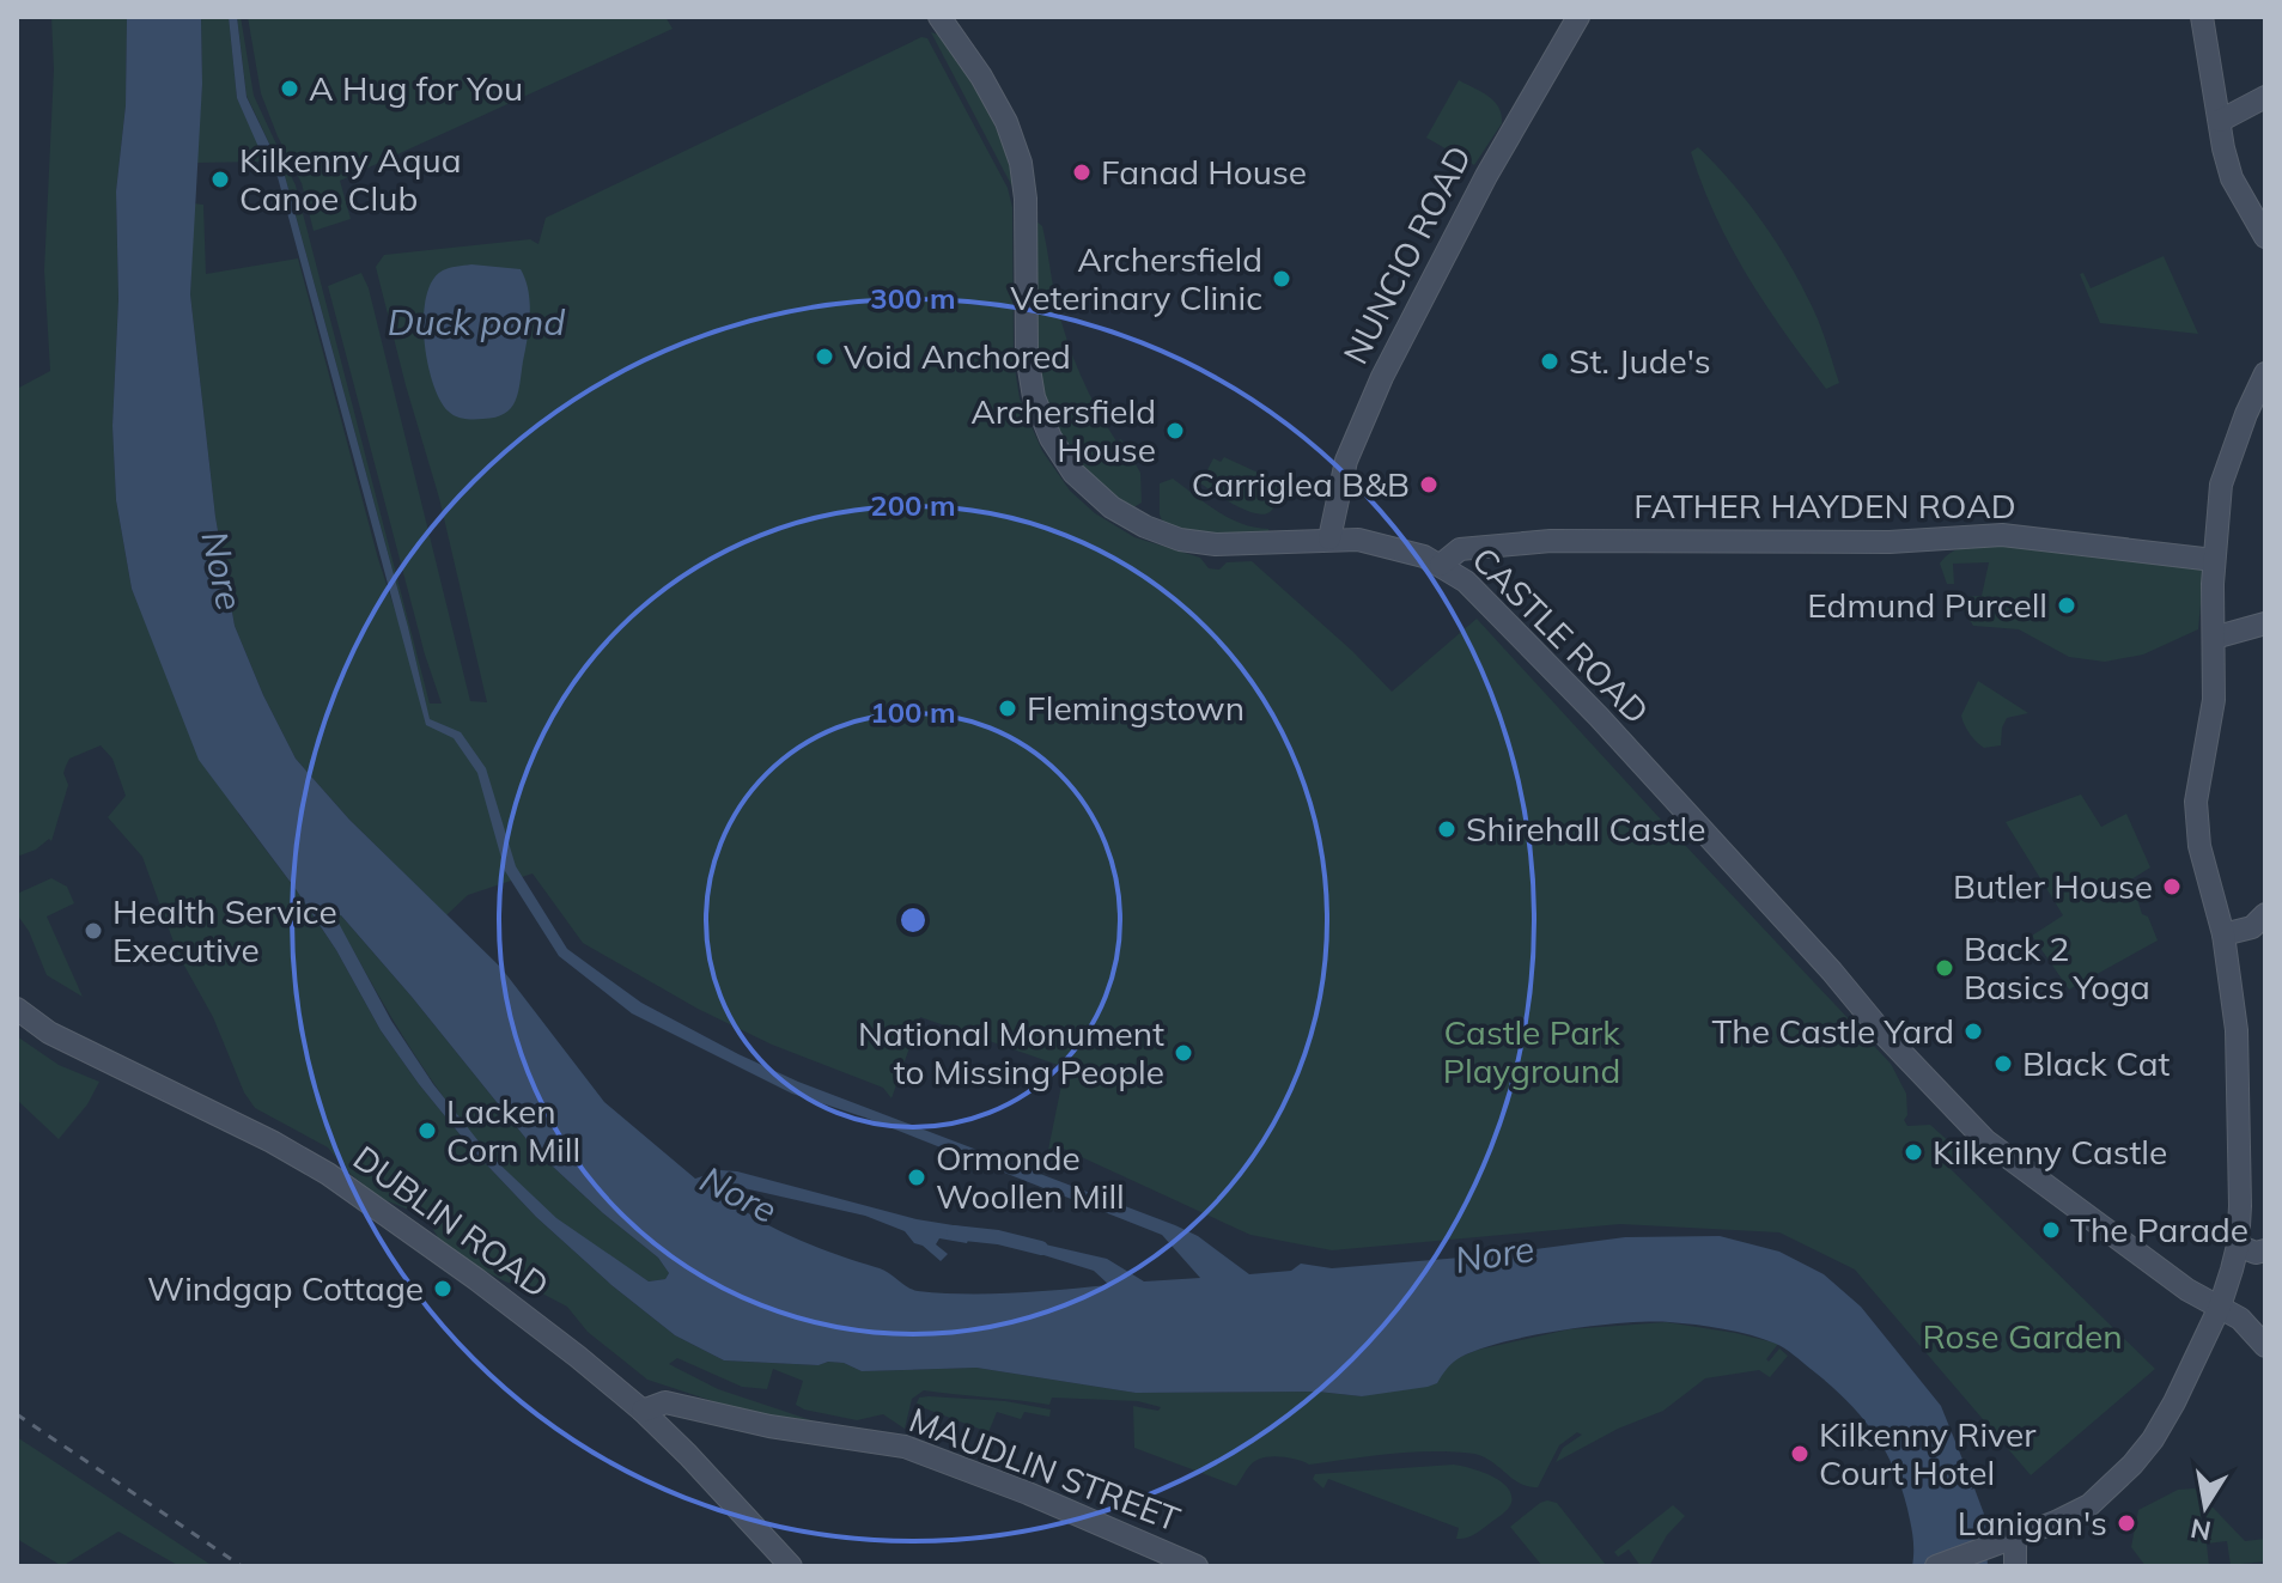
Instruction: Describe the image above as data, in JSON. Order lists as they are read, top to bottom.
{
  "streets": {
    "main road": [
      "NUNCIO ROAD",
      "FATHER HAYDEN ROAD",
      "CASTLE ROAD",
      "DUBLIN ROAD",
      "MAUDLIN STREET"
    ]
  },
  "crossings": [
    ["NUNCIO ROAD", "CASTLE ROAD"],
    ["FATHER HAYDEN ROAD", "CASTLE ROAD"],
    ["DUBLIN ROAD", "MAUDLIN STREET"]
  ],
  "water": ["Duck pond", "Nore"],
  "parks": ["Castle Park Playground", "Rose Garden"],
  "places": [
    "A Hug for You",
    "Fanad House",
    "Kilkenny Aqua Canoe Club",
    "Archersfield Veterinary Clinic",
    "Void Anchored",
    "St. Jude's",
    "Archersfield House",
    "Carriglea B&B",
    "Edmund Purcell",
    "Flemingstown",
    "Shirehall Castle",
    "Butler House",
    "Health Service Executive",
    "Back 2 Basics Yoga",
    "The Castle Yard",
    "National Monument to Missing People",
    "Black Cat",
    "Lacken Corn Mill",
    "Kilkenny Castle",
    "Ormonde Woollen Mill",
    "The Parade",
    "Windgap Cottage",
    "Kilkenny River Court Hotel",
    "Lanigan's"
  ],
  "north": "bottom",
  "rings": ["300 m", "200 m", "100 m"]
}
